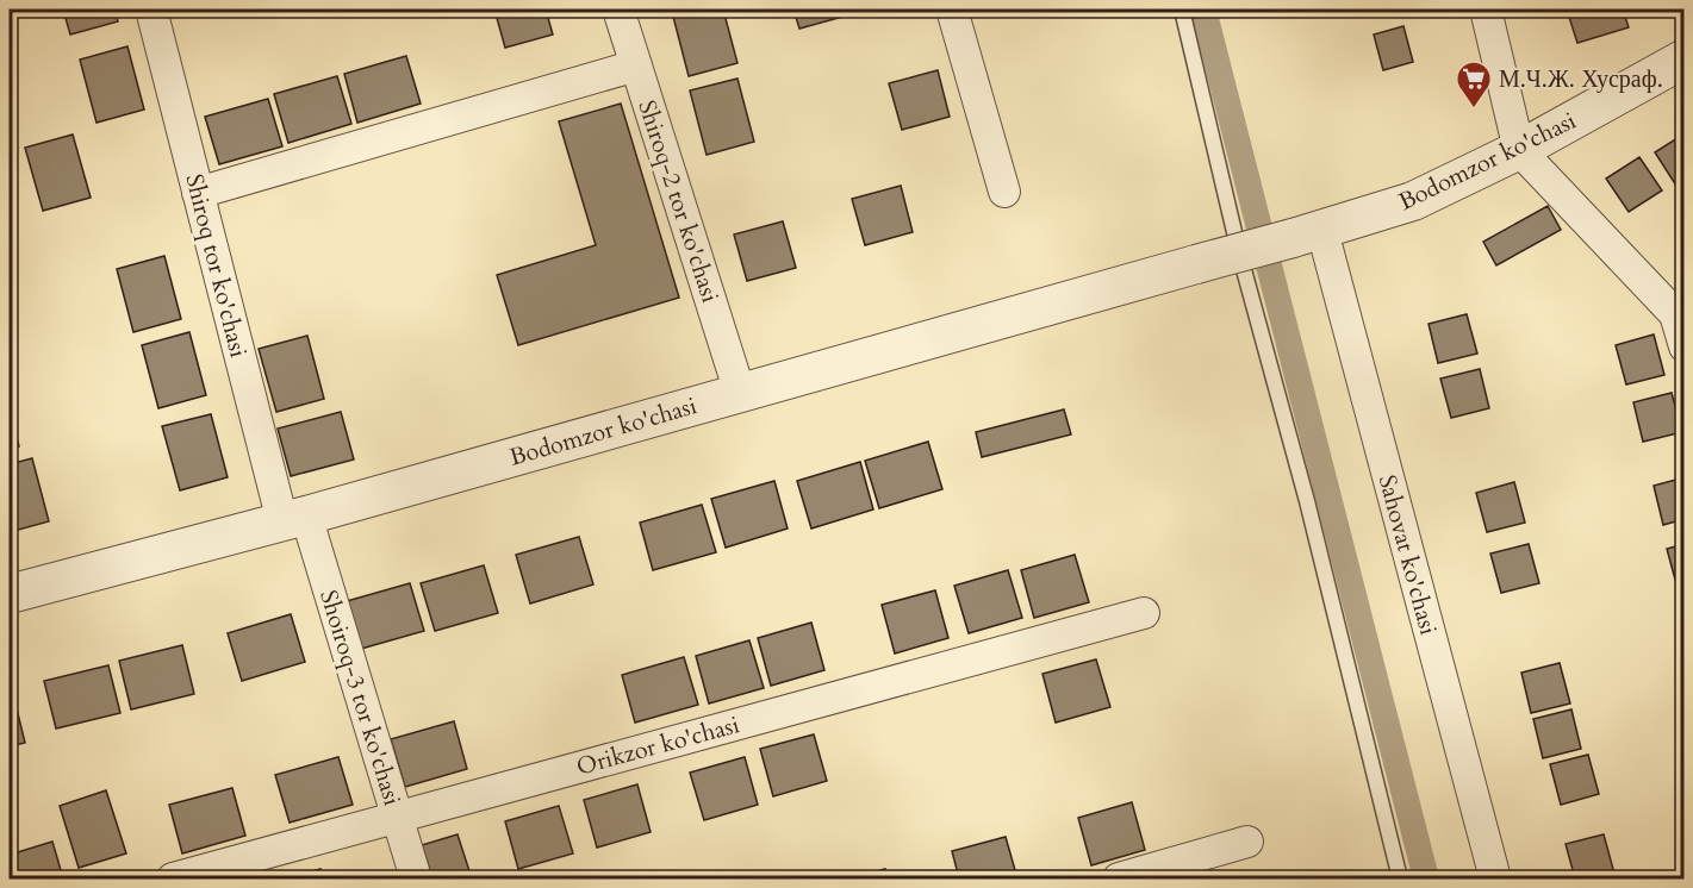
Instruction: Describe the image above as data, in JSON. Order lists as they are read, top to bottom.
{
  "streets": {
    "street": [
      "Bodomzor ko'chasi",
      "Shiroq-2 tor ko'chasi",
      "Shiroq tor ko'chasi",
      "Sahovat ko'chasi",
      "Shoiroq-3 tor ko'chasi",
      "Orikzor ko'chasi"
    ]
  },
  "crossings": [
    ["Bodomzor ko'chasi", "Shiroq-2 tor ko'chasi"],
    ["Bodomzor ko'chasi", "Shiroq tor ko'chasi"],
    ["Bodomzor ko'chasi", "Sahovat ko'chasi"],
    ["Bodomzor ko'chasi", "Shoiroq-3 tor ko'chasi"],
    ["Shiroq tor ko'chasi", "Shoiroq-3 tor ko'chasi"],
    ["Shoiroq-3 tor ko'chasi", "Orikzor ko'chasi"]
  ],
  "places": {
    "supermarket": ["М.Ч.Ж. Хусраф."]
  }
}
